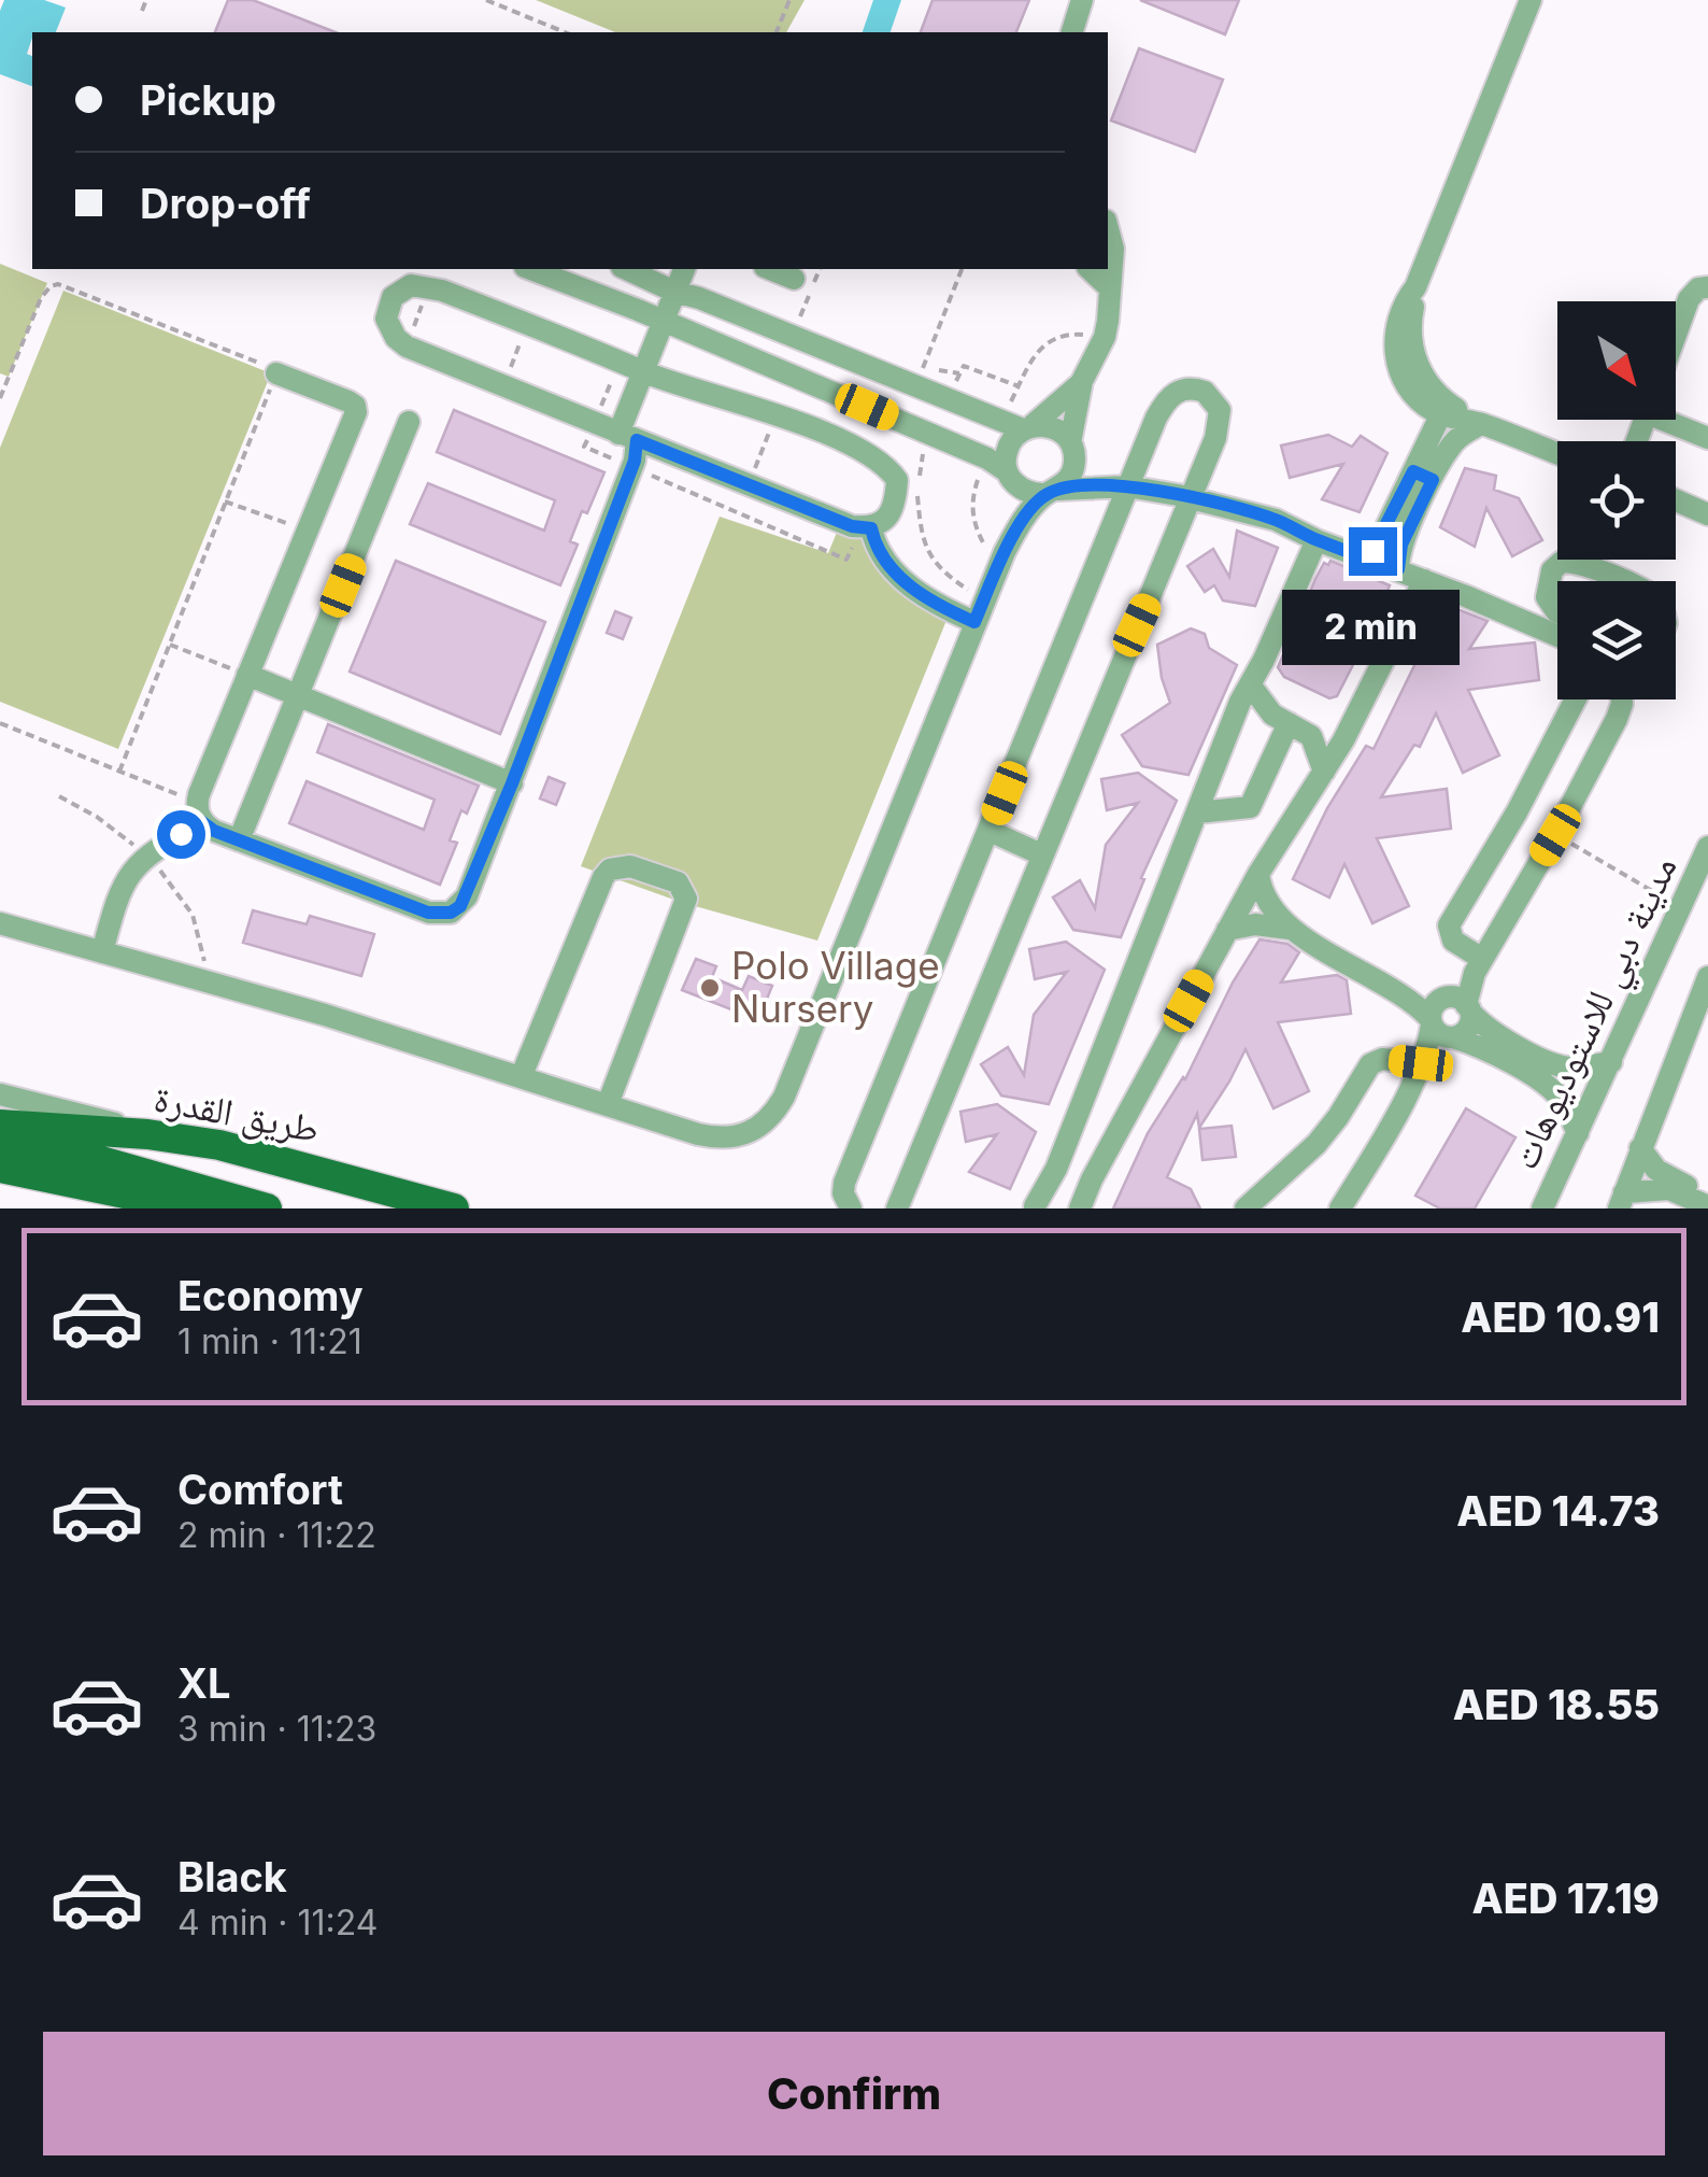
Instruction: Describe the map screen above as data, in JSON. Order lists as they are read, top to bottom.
{
  "streets": {
    "main road": ["طريق القدرة"],
    "street": ["مدينة دبي للاستوديوهات"]
  },
  "places": ["Polo Village Nursery"],
  "north": "bottom right",
  "page": {
    "banner": ["Pickup", "Drop-off"],
    "bubble": "2 min",
    "list": [
      {
        "name": "Economy",
        "note": "1 min · 11:21",
        "value": "AED 10.91"
      },
      {
        "name": "Comfort",
        "note": "2 min · 11:22",
        "value": "AED 14.73"
      },
      {
        "name": "XL",
        "note": "3 min · 11:23",
        "value": "AED 18.55"
      },
      {
        "name": "Black",
        "note": "4 min · 11:24",
        "value": "AED 17.19"
      }
    ],
    "buttons": "Confirm"
  }
}
